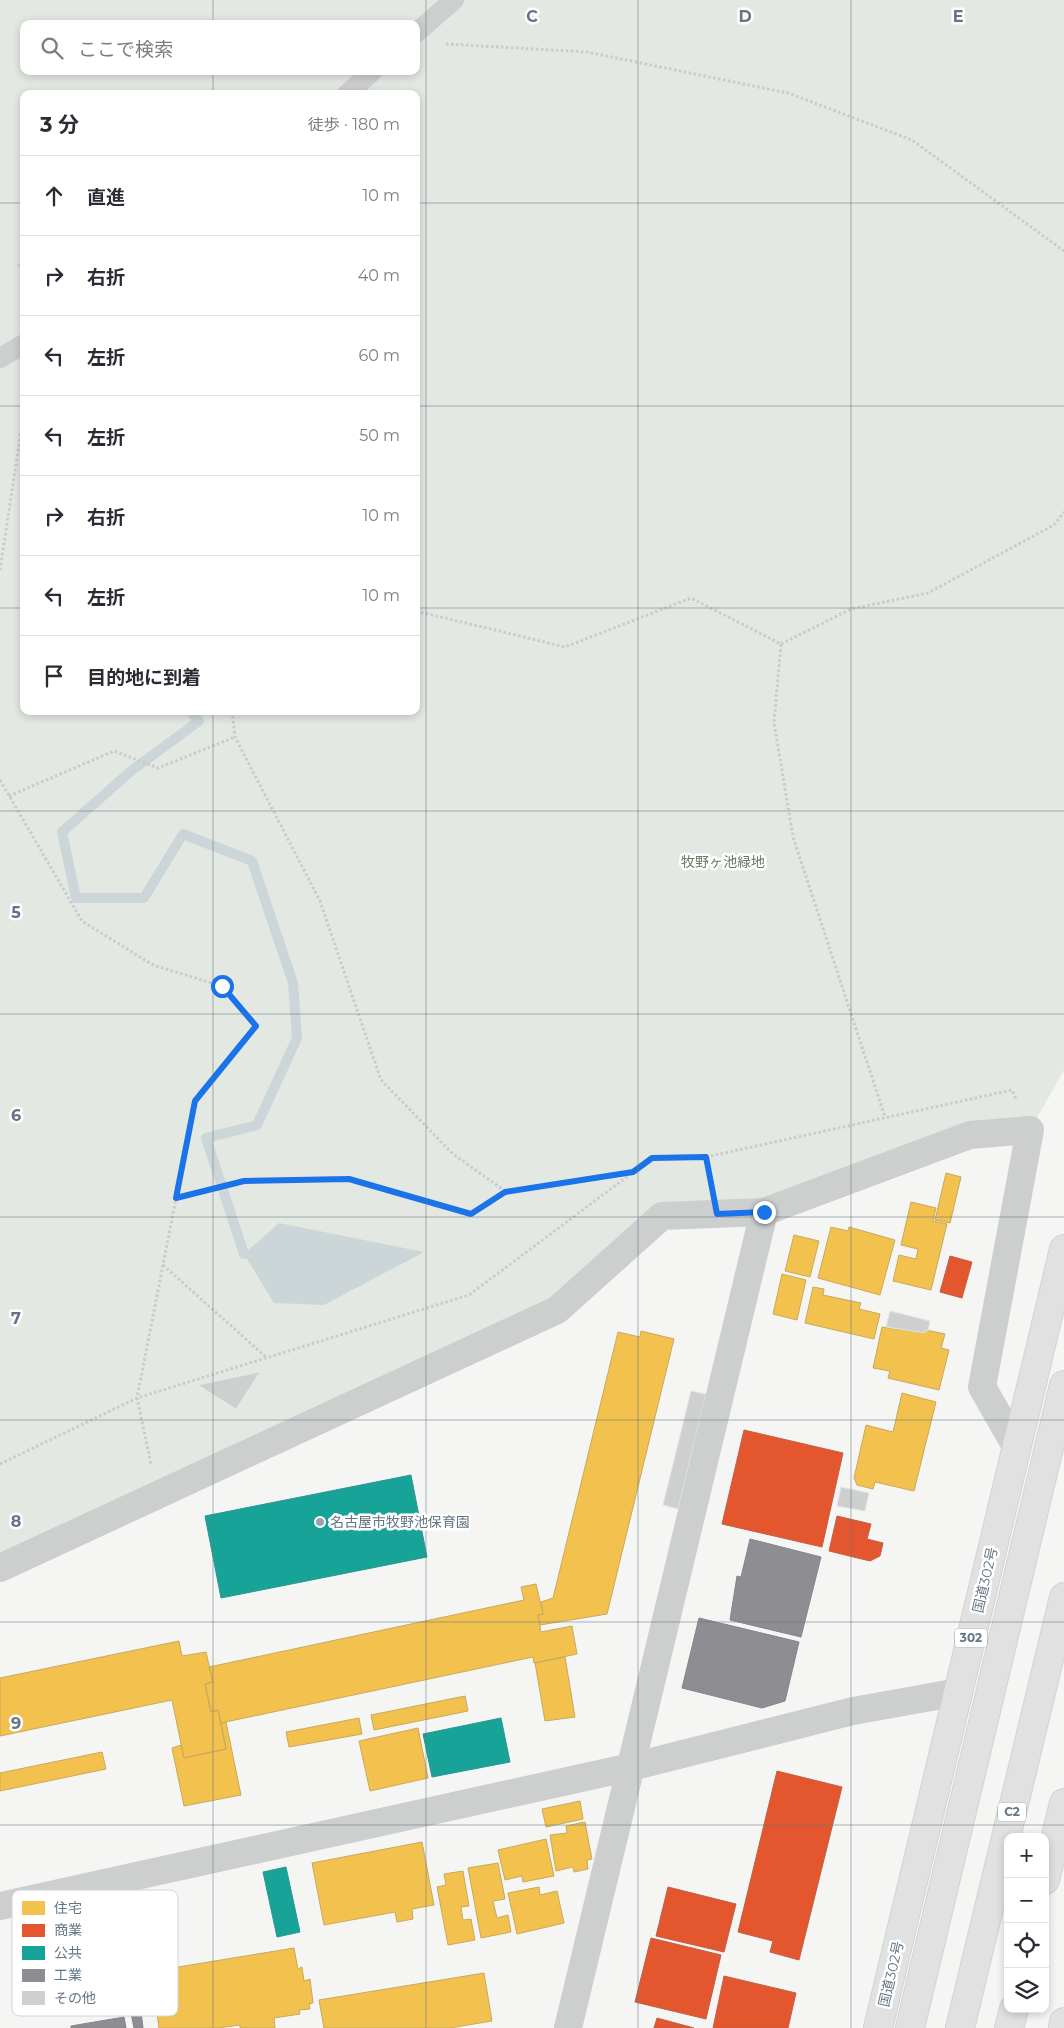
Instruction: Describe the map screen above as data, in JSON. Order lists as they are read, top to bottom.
{
  "streets": {
    "highway": ["国道302号", "302", "C2"]
  },
  "parks": ["牧野ヶ池緑地"],
  "places": ["名古屋市牧野池保育園"],
  "legend": [
    "住宅",
    "商業",
    "公共",
    "工業",
    "その他"
  ],
  "page": {
    "search": "ここで検索",
    "heading": ["3 分", "徒歩 · 180 m"],
    "list": [
      ["直進", "10 m"],
      ["右折", "40 m"],
      ["左折", "60 m"],
      ["左折", "50 m"],
      ["右折", "10 m"],
      ["左折", "10 m"],
      "目的地に到着"
    ],
    "map_buttons": ["+", "−"]
  },
  "grid": {
    "columns": ["C", "D", "E"],
    "rows": [
      "5",
      "6",
      "7",
      "8",
      "9"
    ]
  }
}
